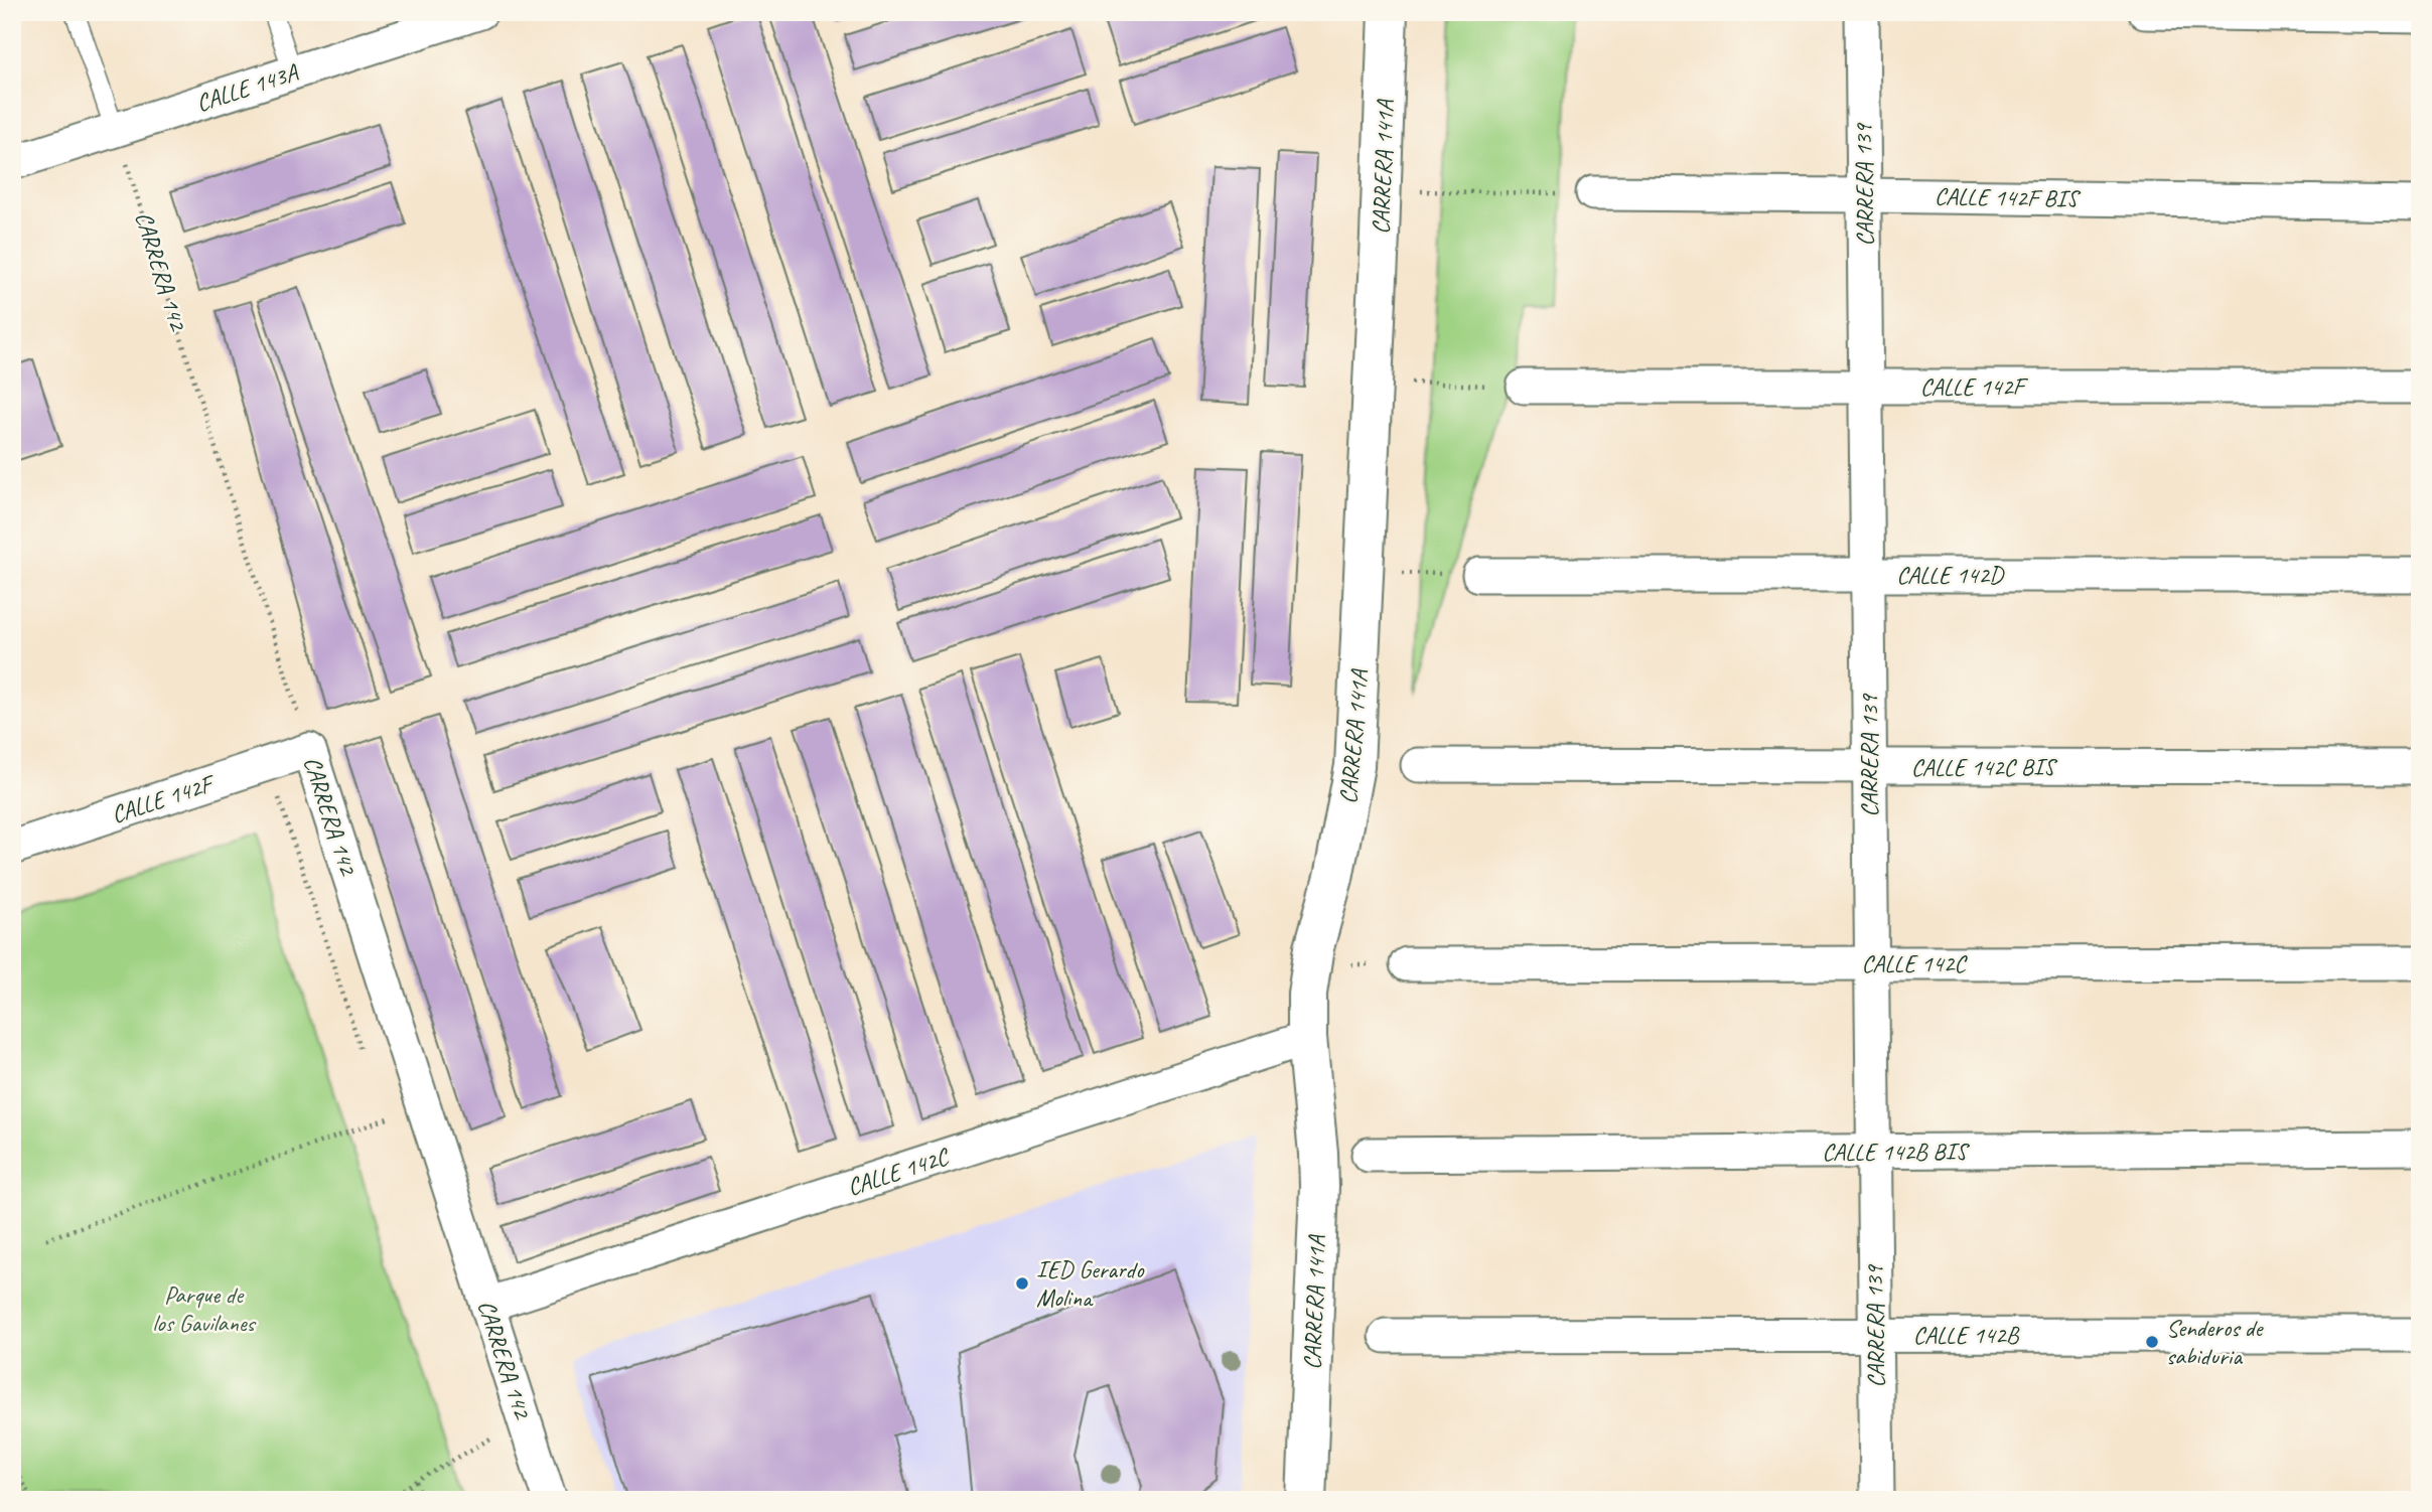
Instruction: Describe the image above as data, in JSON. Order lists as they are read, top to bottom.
{
  "streets": {
    "street": [
      "CALLE 143A",
      "CARRERA 141A",
      "CARRERA 139",
      "CALLE 142F BIS",
      "CARRERA 142",
      "CALLE 142F",
      "CALLE 142D",
      "CALLE 142C BIS",
      "CALLE 142C",
      "CALLE 142B BIS",
      "CALLE 142B"
    ]
  },
  "crossings": [
    ["CALLE 143A", "CARRERA 142"],
    ["CARRERA 141A", "CALLE 142C"],
    ["CARRERA 139", "CALLE 142F BIS"],
    ["CARRERA 139", "CALLE 142F"],
    ["CARRERA 139", "CALLE 142D"],
    ["CARRERA 139", "CALLE 142C BIS"],
    ["CARRERA 139", "CALLE 142C"],
    ["CARRERA 139", "CALLE 142B BIS"],
    ["CARRERA 139", "CALLE 142B"],
    ["CARRERA 142", "CALLE 142F"],
    ["CARRERA 142", "CALLE 142C"]
  ],
  "parks": ["Parque de los Gavilanes"],
  "places": ["IED Gerardo Molina", "Senderos de sabiduria"]
}
